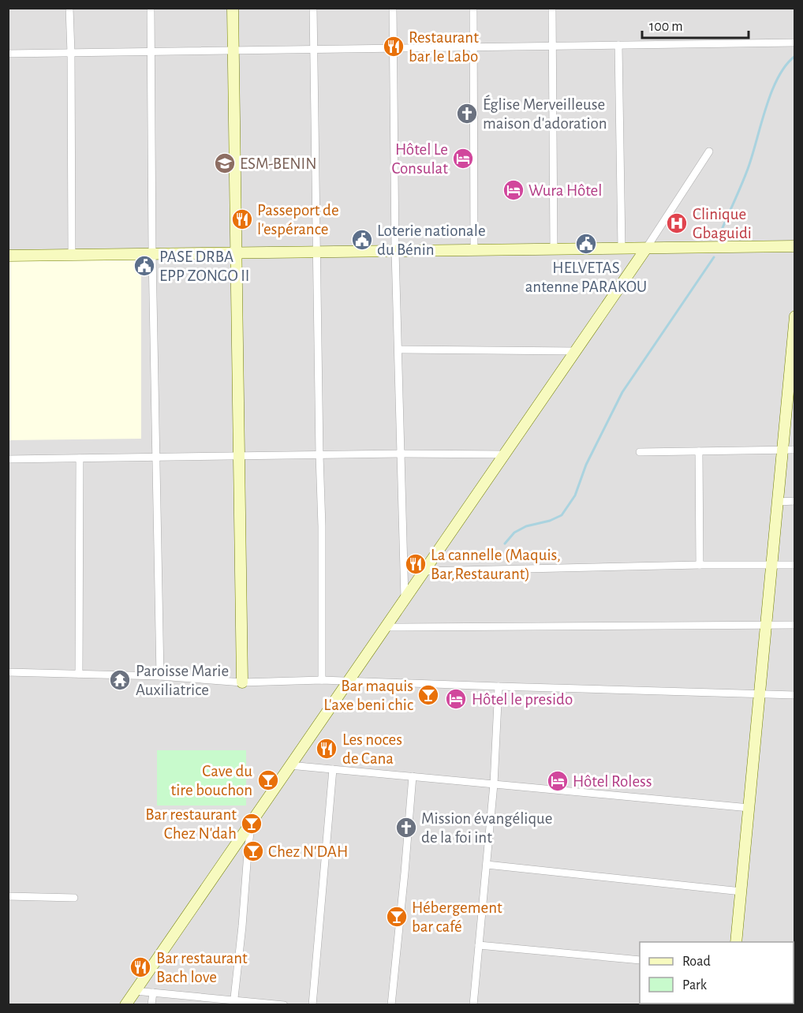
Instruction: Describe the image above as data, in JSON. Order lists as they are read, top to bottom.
{
  "places": {
    "restaurant": [
      "Restaurant bar le Labo",
      "Passeport de l'espérance",
      "La cannelle (Maquis, Bar,Restaurant)",
      "Les noces de Cana",
      "Bar restaurant Bach love"
    ],
    "church": ["Église Merveilleuse maison d'adoration", "Mission évangélique de la foi int"],
    "hotel": [
      "Hôtel Le Consulat",
      "Wura Hôtel",
      "Hôtel le presido",
      "Hôtel Roless"
    ],
    "school or university": ["ESM-BENIN"],
    "hospital": ["Clinique Gbaguidi"],
    "public building": ["Loterie nationale du Bénin", "HELVETAS antenne PARAKOU", "PASE DRBA EPP ZONGO II"],
    "temple": ["Paroisse Marie Auxiliatrice"],
    "bar": [
      "Bar maquis L'axe beni chic",
      "Cave du tire bouchon",
      "Bar restaurant Chez N'dah",
      "Chez N'DAH",
      "Hébergement bar café"
    ]
  },
  "legend": ["Road", "Park"],
  "scale_bar": "100 m"
}
